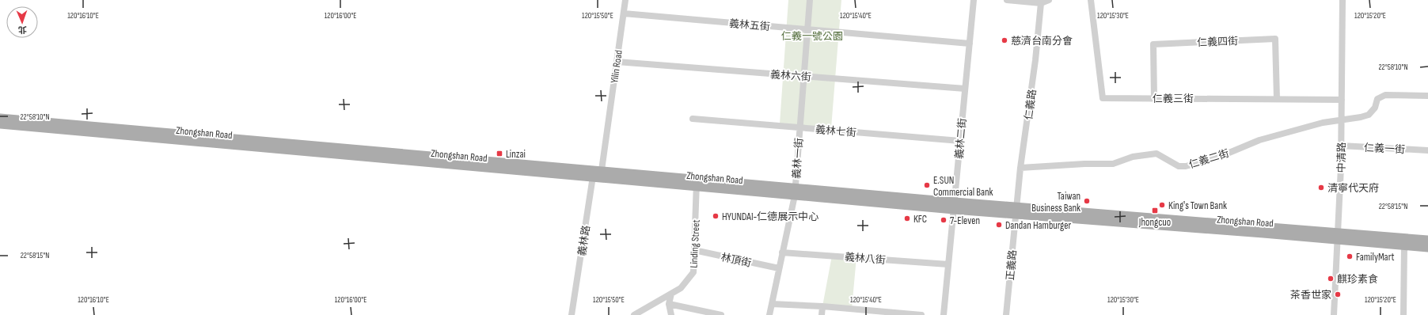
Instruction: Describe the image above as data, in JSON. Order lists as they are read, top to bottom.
{
  "streets": {
    "main road": ["Zhongshan Road"],
    "street": [
      "義林五街",
      "仁義四街",
      "Yilin Road",
      "義林六街",
      "仁義三街",
      "仁義路",
      "義林七街",
      "義林二街",
      "仁義一街",
      "中清路",
      "義林一街",
      "仁義二街",
      "義林路",
      "Linding Street",
      "義林八街",
      "林頂街",
      "正義路"
    ]
  },
  "crossings": [
    ["義林五街", "Yilin Road"],
    ["義林五街", "義林二街"],
    ["義林五街", "義林一街"],
    ["仁義四街", "仁義三街"],
    ["Yilin Road", "義林六街"],
    ["Yilin Road", "Zhongshan Road"],
    ["義林六街", "義林二街"],
    ["義林六街", "義林一街"],
    ["仁義三街", "中清路"],
    ["仁義路", "Zhongshan Road"],
    ["仁義路", "仁義二街"],
    ["仁義路", "正義路"],
    ["義林七街", "義林二街"],
    ["義林七街", "義林一街"],
    ["Zhongshan Road", "義林二街"],
    ["Zhongshan Road", "中清路"],
    ["Zhongshan Road", "義林一街"],
    ["Zhongshan Road", "義林路"],
    ["Zhongshan Road", "Linding Street"],
    ["Zhongshan Road", "正義路"],
    ["義林二街", "義林八街"],
    ["仁義一街", "中清路"],
    ["中清路", "仁義二街"],
    ["義林一街", "義林八街"],
    ["義林一街", "林頂街"],
    ["Linding Street", "林頂街"]
  ],
  "parks": ["仁義一號公園"],
  "places": {
    "other": [
      "慈濟台南分會",
      "E.SUN Commercial Bank",
      "清寧代天府",
      "Taiwan Business Bank",
      "King's Town Bank",
      "HYUNDAI-仁德展示中心",
      "KFC",
      "7-Eleven",
      "Dandan Hamburger",
      "FamilyMart",
      "麒珍素食",
      "茶香世家"
    ],
    "transit": ["Linzai", "Jhongcuo"]
  },
  "north": "bottom",
  "coordinates": [
    "120°16'10\"E",
    "120°16'00\"E",
    "120°15'50\"E",
    "120°15'40\"E",
    "120°15'30\"E",
    "120°15'20\"E",
    "22°58'10\"N",
    "22°58'15\"N"
  ]
}
